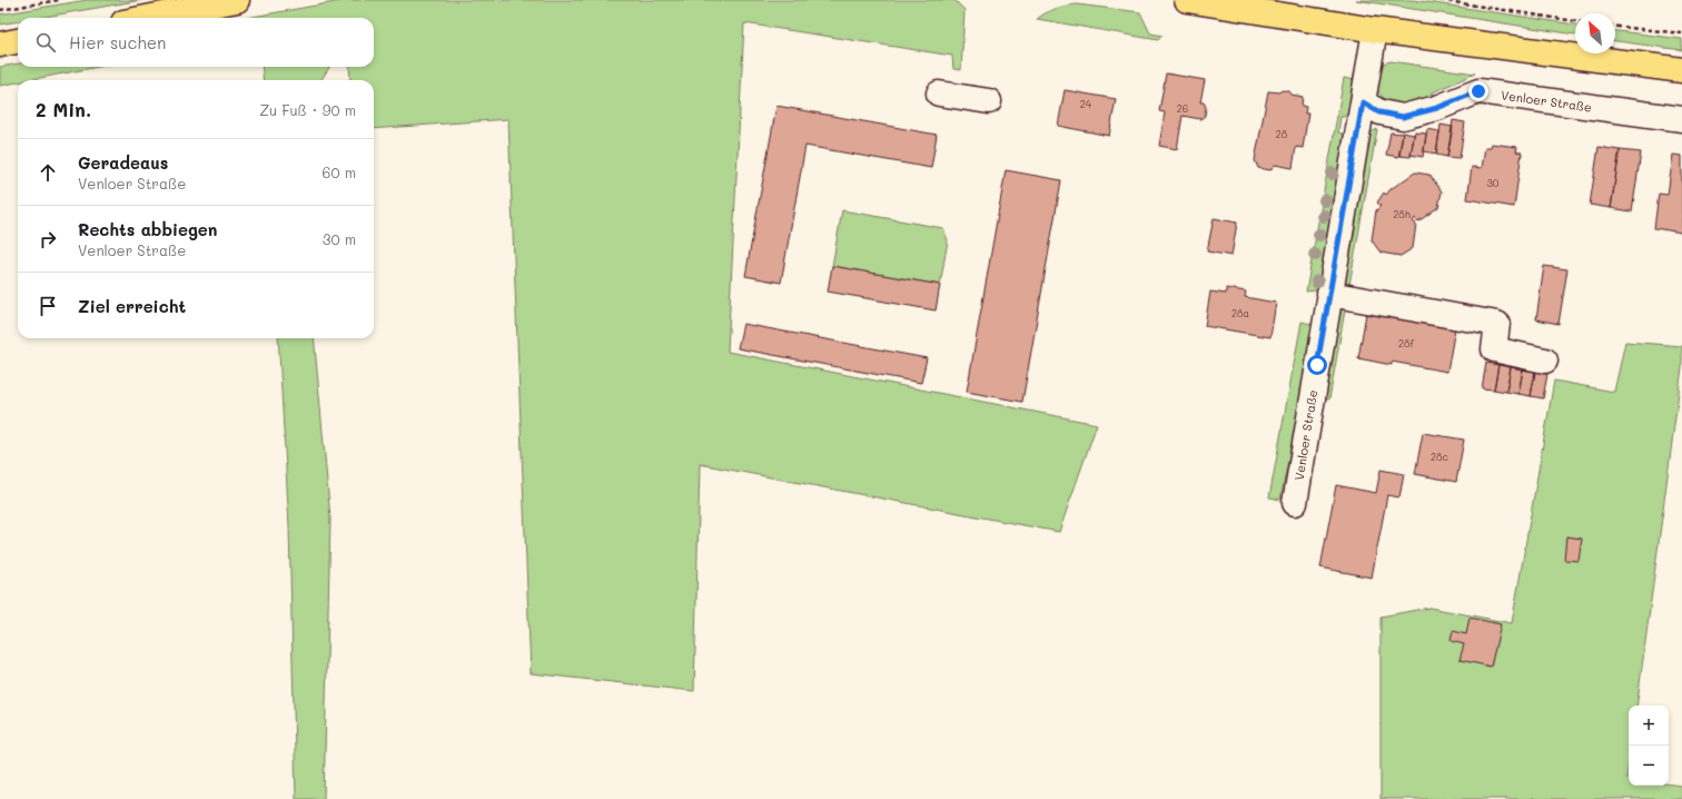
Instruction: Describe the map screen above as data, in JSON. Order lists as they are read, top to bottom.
{
  "streets": {
    "lane": ["Venloer Straße"]
  },
  "house_numbers": [
    "24",
    "26",
    "28",
    "30",
    "28h",
    "28a",
    "28f",
    "28c"
  ],
  "north": "top left",
  "page": {
    "search": "Hier suchen",
    "heading": ["2 Min.", "Zu Fuß · 90 m"],
    "list": [
      ["Geradeaus", "Venloer Straße", "60 m"],
      ["Rechts abbiegen", "Venloer Straße", "30 m"],
      "Ziel erreicht"
    ],
    "map_buttons": ["+", "−"]
  }
}
